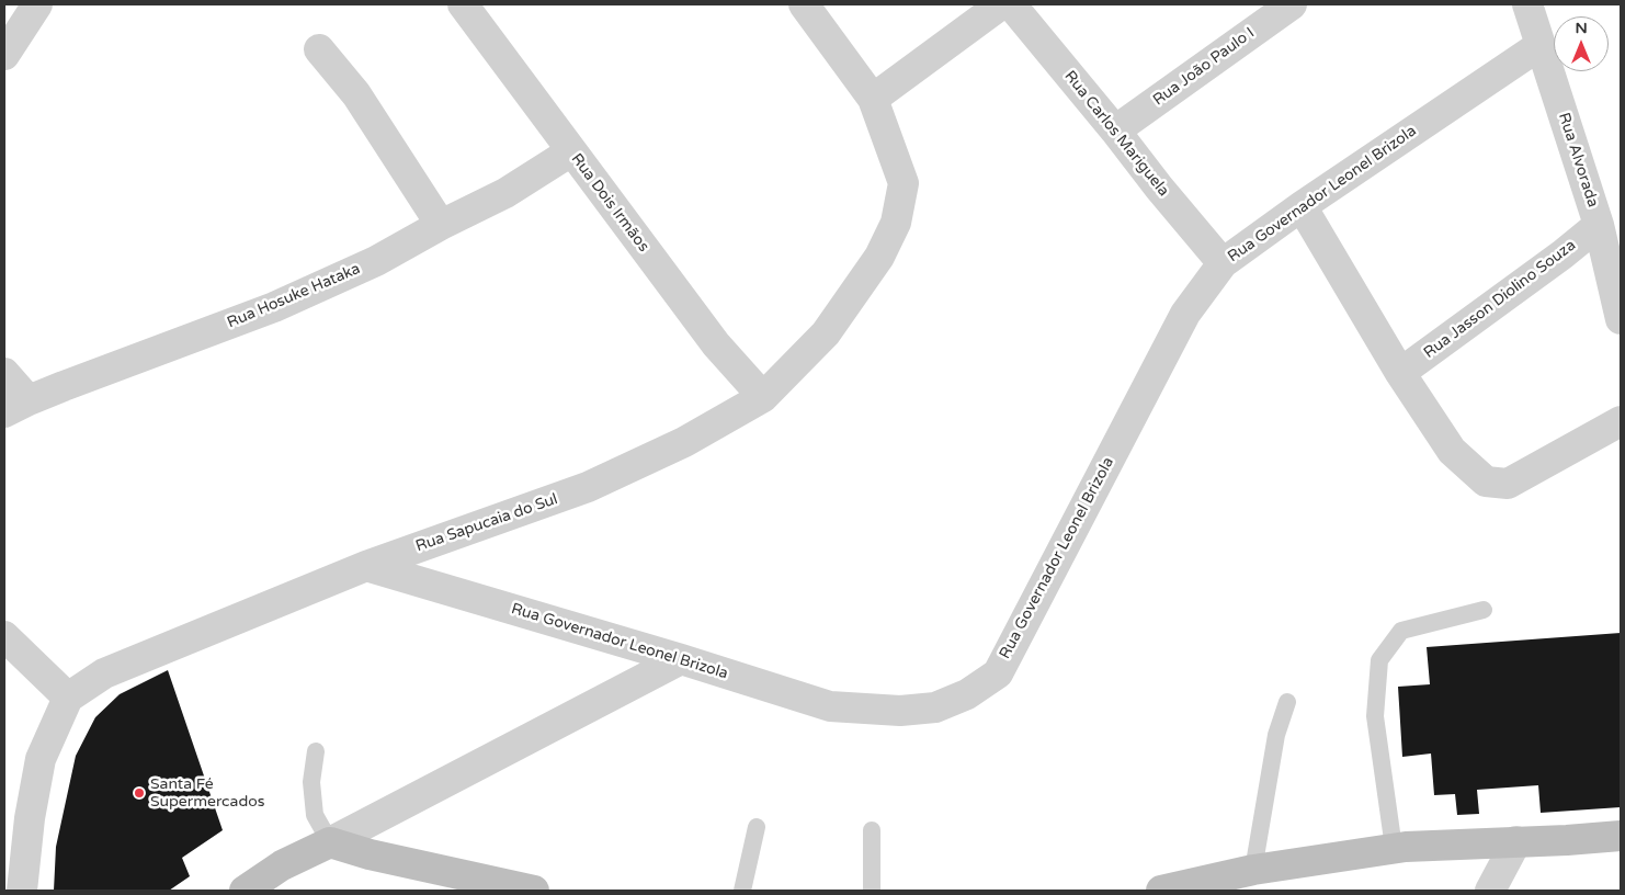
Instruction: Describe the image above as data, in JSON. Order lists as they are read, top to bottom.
{
  "streets": {
    "street": [
      "Rua João Paulo I",
      "Rua Carlos Mariguela",
      "Rua Alvorada",
      "Rua Governador Leonel Brizola",
      "Rua Dois Irmãos",
      "Rua Hosuke Hataka",
      "Rua Jasson Diolino Souza",
      "Rua Sapucaia do Sul"
    ]
  },
  "crossings": [
    ["Rua João Paulo I", "Rua Carlos Mariguela"],
    ["Rua Carlos Mariguela", "Rua Governador Leonel Brizola"],
    ["Rua Alvorada", "Rua Governador Leonel Brizola"],
    ["Rua Alvorada", "Rua Jasson Diolino Souza"],
    ["Rua Governador Leonel Brizola", "Rua Sapucaia do Sul"],
    ["Rua Dois Irmãos", "Rua Hosuke Hataka"],
    ["Rua Dois Irmãos", "Rua Sapucaia do Sul"]
  ],
  "places": ["Santa Fé Supermercados"],
  "north": "top"
}
